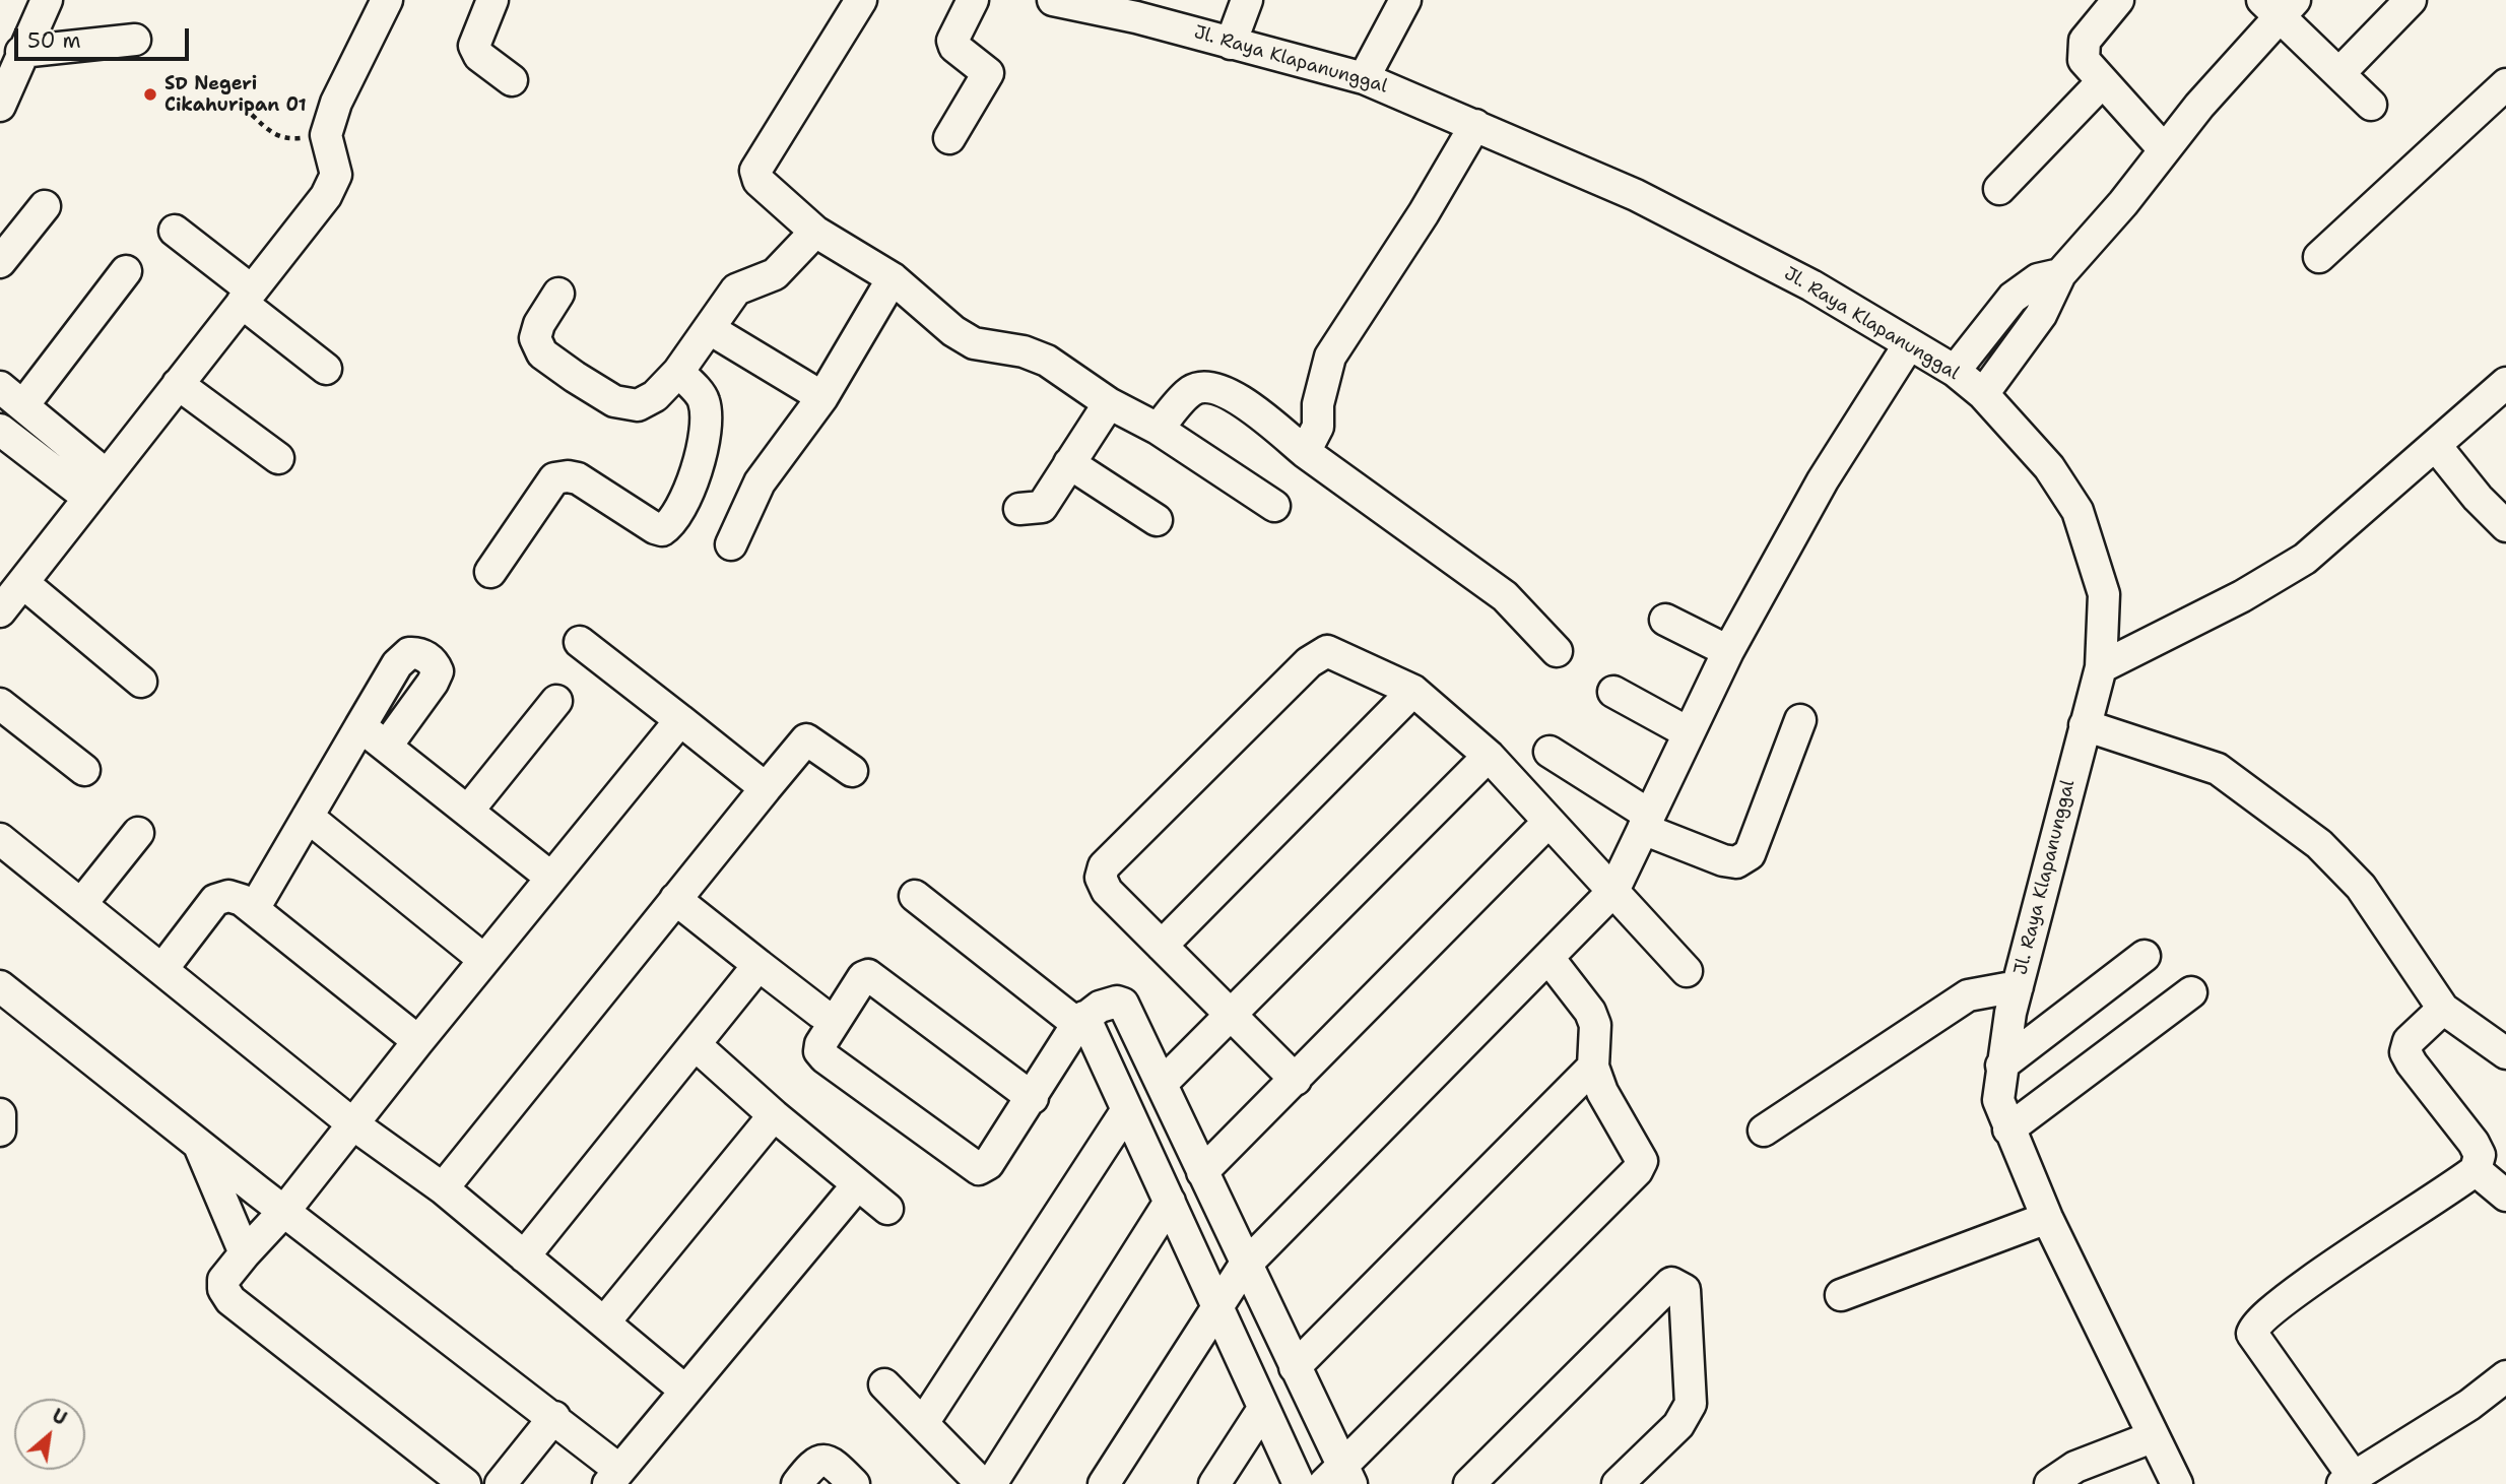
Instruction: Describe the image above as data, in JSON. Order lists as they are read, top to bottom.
{
  "streets": {
    "street": ["Jl. Raya Klapanunggal"]
  },
  "places": ["SD Negeri Cikahuripan 01"],
  "scale_bar": "50 m",
  "north": "top right"
}
